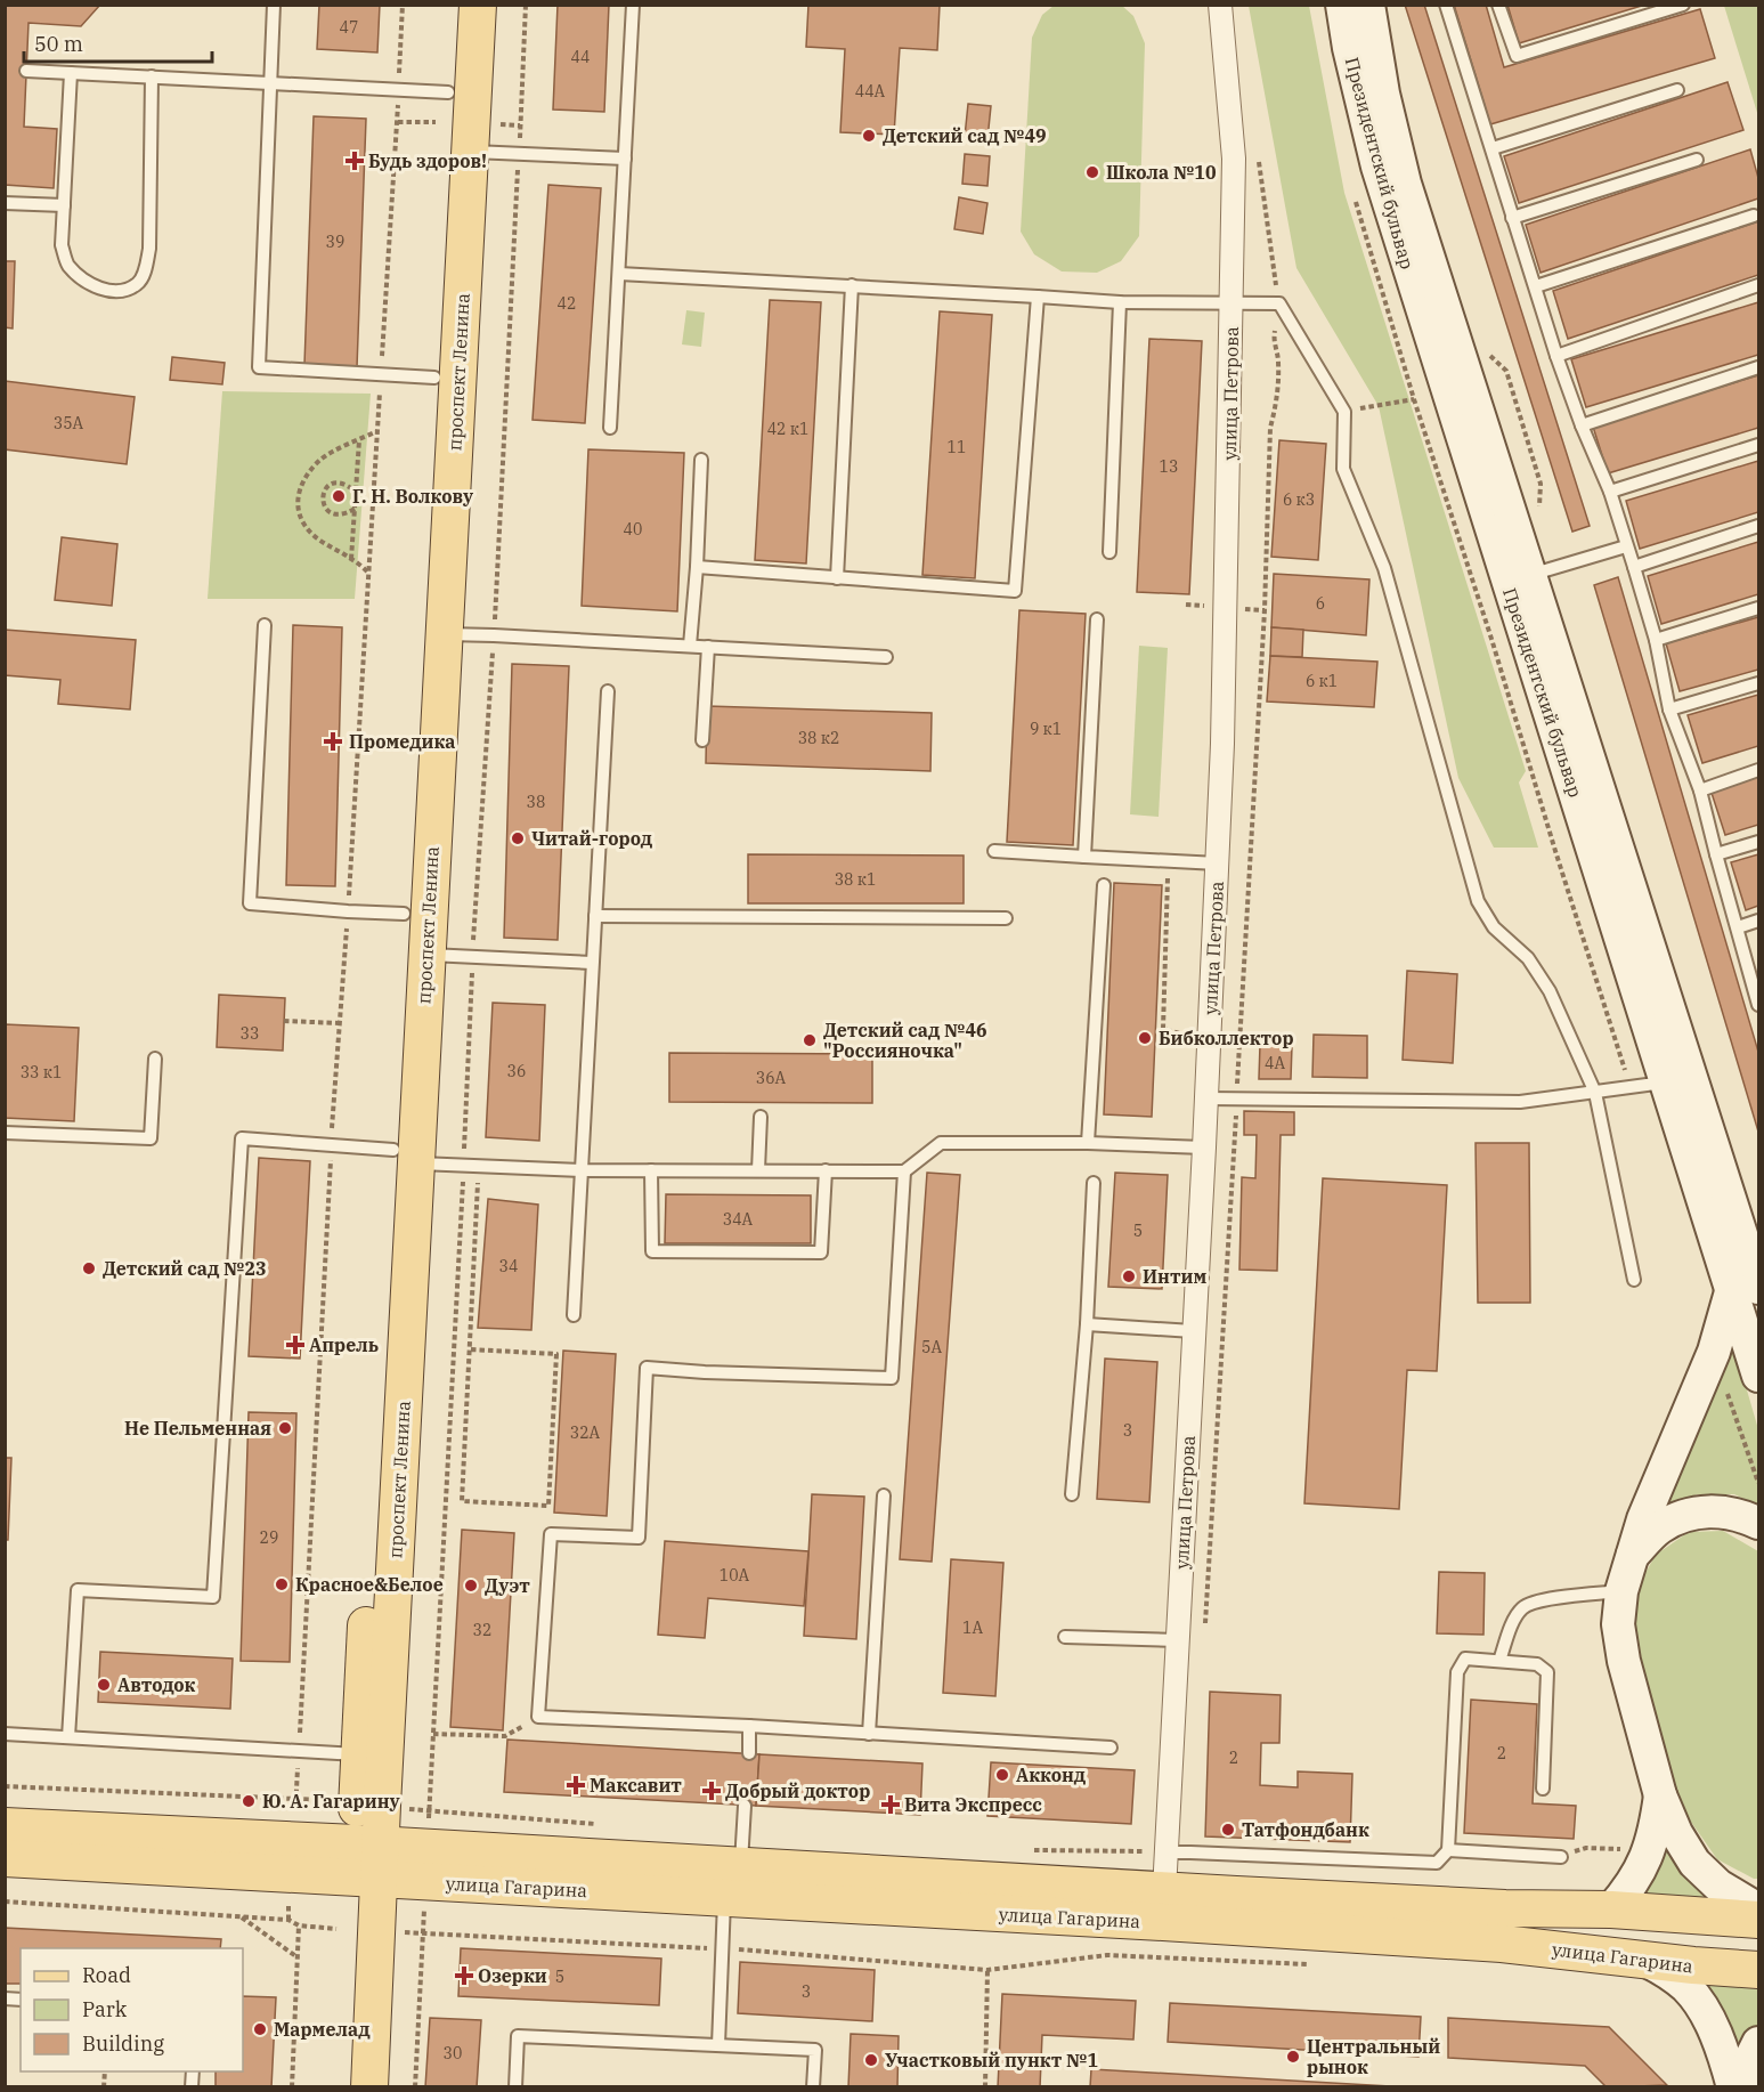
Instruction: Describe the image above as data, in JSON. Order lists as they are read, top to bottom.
{
  "streets": {
    "main road": ["Президентский бульвар", "проспект Ленина", "улица Гагарина"],
    "street": ["улица Петрова"]
  },
  "crossings": [
    ["проспект Ленина", "улица Гагарина"],
    ["улица Петрова", "улица Гагарина"]
  ],
  "places": {
    "other": [
      "Детский сад №49",
      "Школа №10",
      "Г. Н. Волкову",
      "Читай-город",
      "Бибколлектор",
      "Детский сад №46 \"Россияночка\"",
      "Детский сад №23",
      "Интим",
      "Не Пельменная",
      "Красное&Белое",
      "Дуэт",
      "Автодок",
      "Акконд",
      "Ю. А. Гагарину",
      "Татфондбанк",
      "Мармелад",
      "Центральный рынок",
      "Участковый пункт №1"
    ],
    "health": [
      "Будь здоров!",
      "Промедика",
      "Апрель",
      "Максавит",
      "Добрый доктор",
      "Вита Экспресс",
      "Озерки"
    ]
  },
  "house_numbers": [
    "47",
    "44",
    "44А",
    "39",
    "42",
    "35А",
    "42 к1",
    "11",
    "13",
    "6 к3",
    "40",
    "6",
    "6 к1",
    "9 к1",
    "38 к2",
    "38",
    "38 к1",
    "33",
    "4А",
    "36",
    "33 к1",
    "36А",
    "34А",
    "5",
    "34",
    "5А",
    "3",
    "32А",
    "29",
    "10А",
    "1А",
    "32",
    "2",
    "2",
    "5",
    "3",
    "30"
  ],
  "legend": ["Road", "Park", "Building"],
  "scale_bar": "50 m"
}
